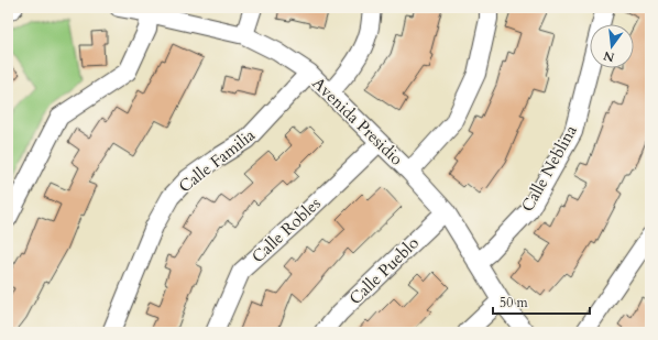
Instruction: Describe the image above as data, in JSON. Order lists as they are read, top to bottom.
{
  "streets": {
    "street": [
      "Avenida Presidio",
      "Calle Familia",
      "Calle Neblina",
      "Calle Robles",
      "Calle Pueblo"
    ]
  },
  "crossings": [
    ["Avenida Presidio", "Calle Familia"],
    ["Avenida Presidio", "Calle Neblina"],
    ["Avenida Presidio", "Calle Robles"],
    ["Avenida Presidio", "Calle Pueblo"]
  ],
  "scale_bar": "50 m",
  "north": "bottom"
}
